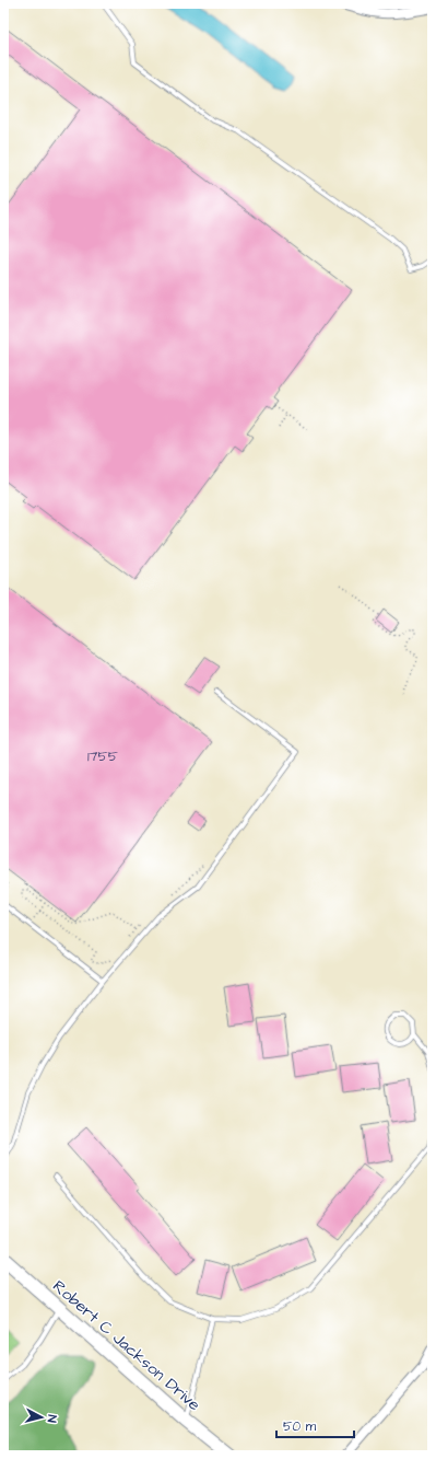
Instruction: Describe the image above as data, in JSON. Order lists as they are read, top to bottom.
{
  "streets": {
    "main road": ["Robert C Jackson Drive"]
  },
  "house_numbers": ["1755"],
  "scale_bar": "50 m",
  "north": "right"
}
